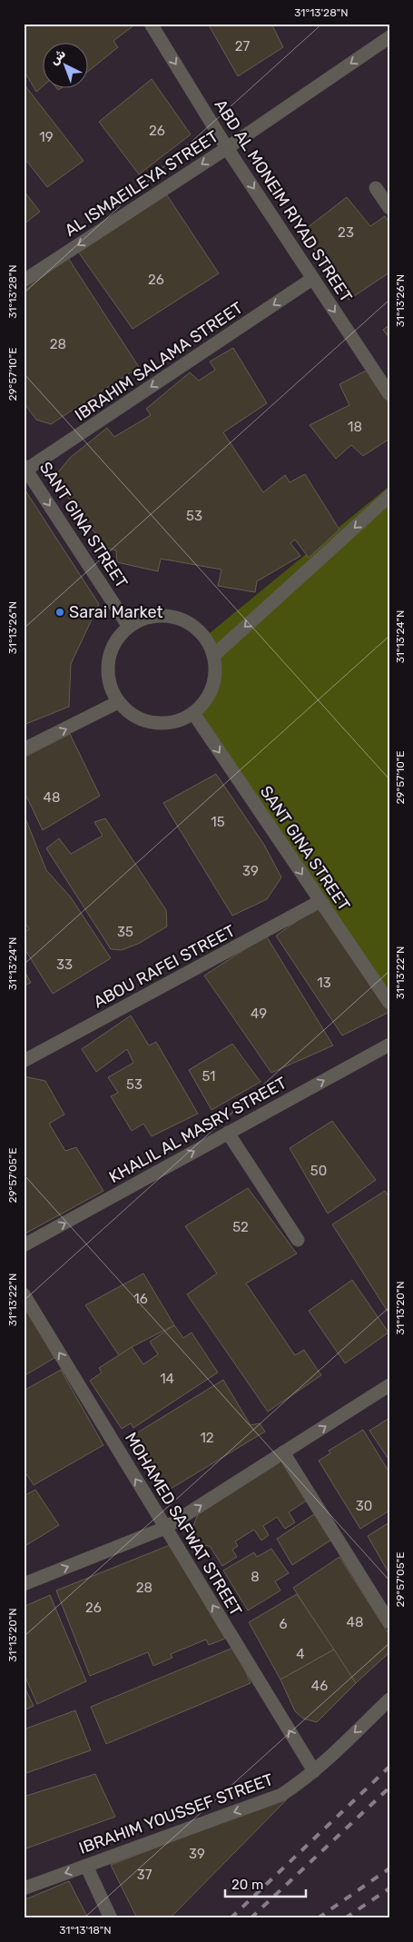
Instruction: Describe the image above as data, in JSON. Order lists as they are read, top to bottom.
{
  "streets": {
    "street": [
      "AL ISMAEILEYA STREET",
      "ABD AL MONEIM RIYAD STREET",
      "IBRAHIM SALAMA STREET",
      "SANT GINA STREET",
      "ABOU RAFEI STREET",
      "KHALIL AL MASRY STREET",
      "MOHAMED SAFWAT STREET",
      "IBRAHIM YOUSSEF STREET"
    ]
  },
  "crossings": [
    ["AL ISMAEILEYA STREET", "ABD AL MONEIM RIYAD STREET"],
    ["ABD AL MONEIM RIYAD STREET", "IBRAHIM SALAMA STREET"],
    ["IBRAHIM SALAMA STREET", "SANT GINA STREET"],
    ["SANT GINA STREET", "ABOU RAFEI STREET"],
    ["MOHAMED SAFWAT STREET", "IBRAHIM YOUSSEF STREET"]
  ],
  "one_way": [
    "AL ISMAEILEYA STREET",
    "ABD AL MONEIM RIYAD STREET",
    "IBRAHIM SALAMA STREET",
    "SANT GINA STREET",
    "KHALIL AL MASRY STREET",
    "MOHAMED SAFWAT STREET",
    "IBRAHIM YOUSSEF STREET"
  ],
  "places": ["Sarai Market"],
  "house_numbers": [
    "27",
    "26",
    "19",
    "23",
    "26",
    "28",
    "18",
    "53",
    "48",
    "15",
    "39",
    "35",
    "33",
    "13",
    "49",
    "51",
    "53",
    "50",
    "52",
    "16",
    "14",
    "12",
    "30",
    "8",
    "28",
    "26",
    "48",
    "6",
    "4",
    "46",
    "39",
    "37"
  ],
  "scale_bar": "20 m",
  "north": "top left",
  "coordinates": [
    "31°13'28\"N",
    "31°13'26\"N",
    "29°57'10\"E",
    "31°13'24\"N",
    "31°13'22\"N",
    "29°57'05\"E",
    "31°13'20\"N",
    "31°13'18\"N"
  ]
}
